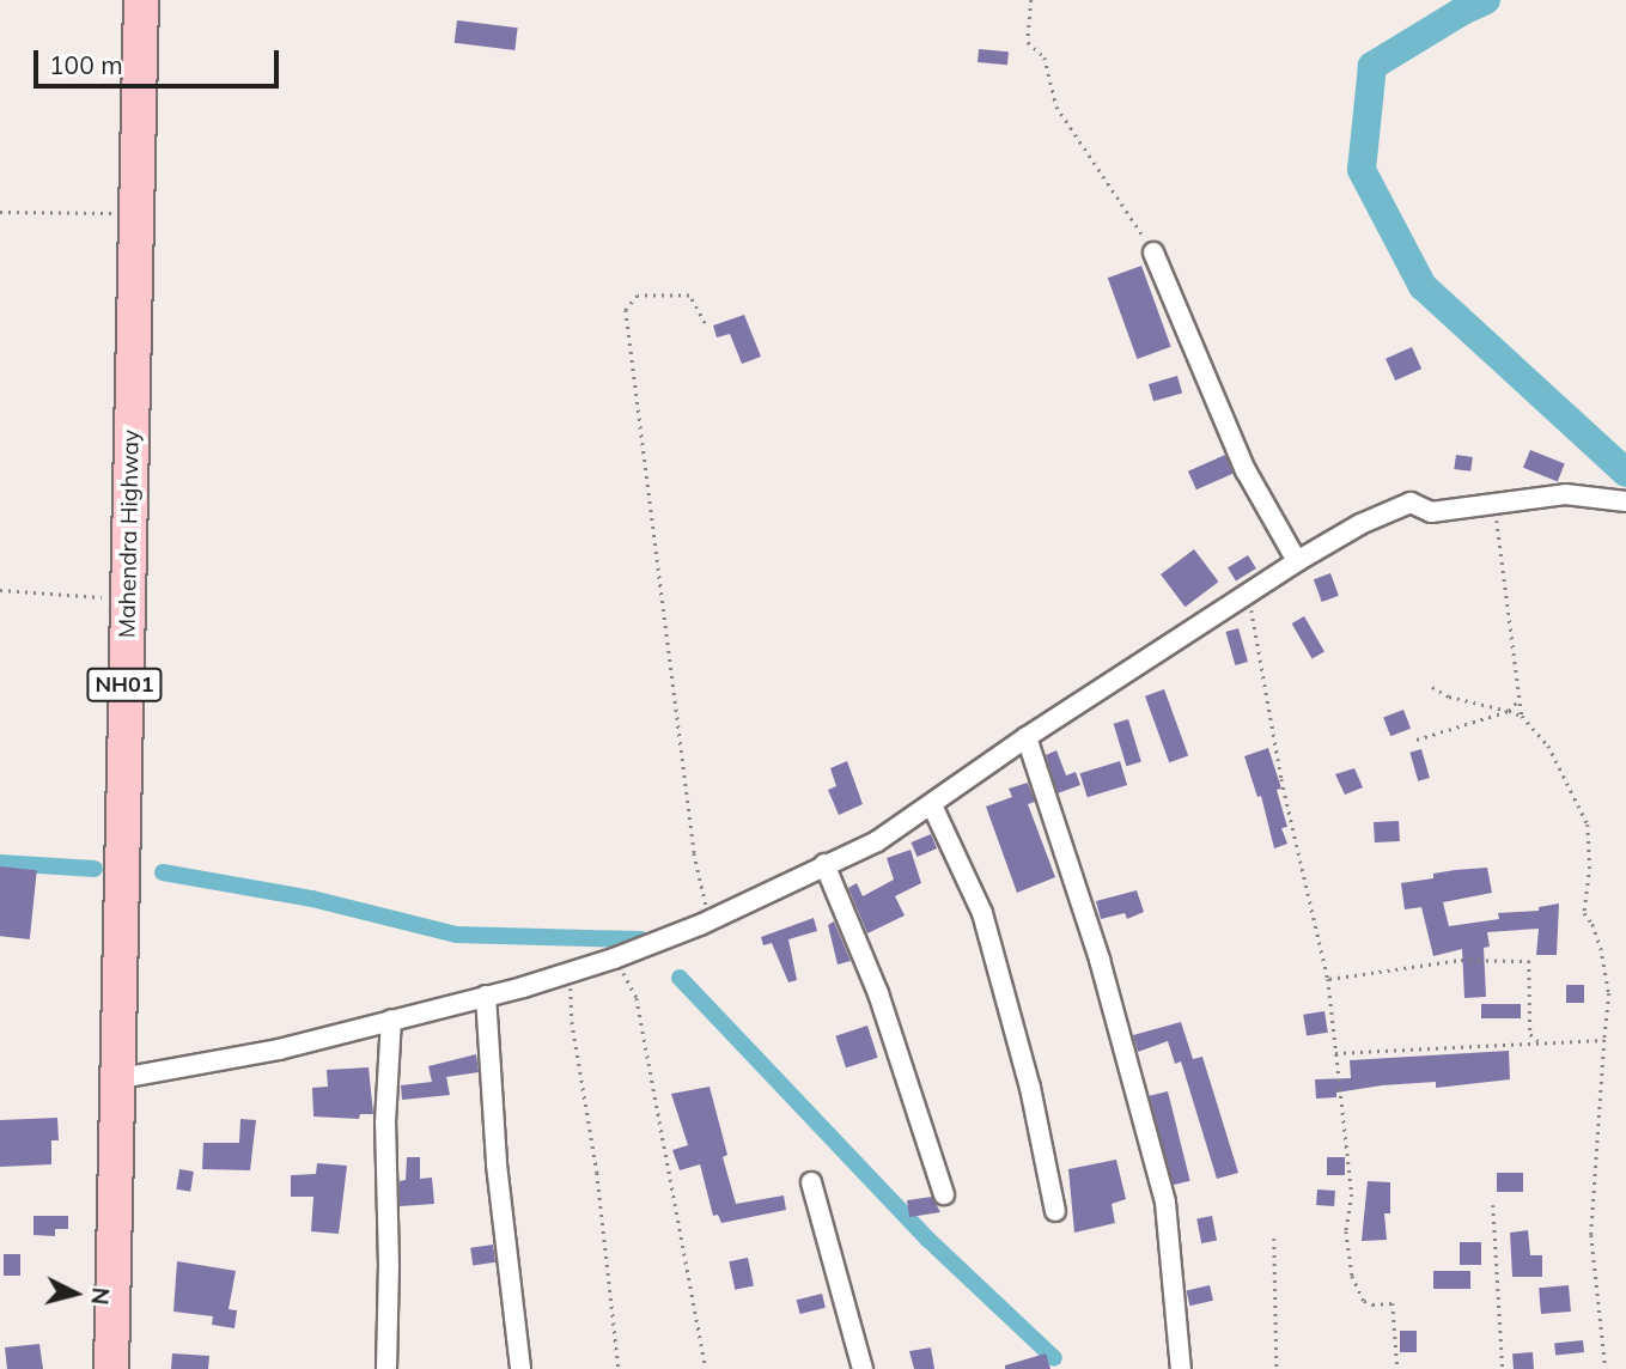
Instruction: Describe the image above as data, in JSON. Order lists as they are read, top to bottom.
{
  "streets": {
    "highway": ["Mahendra Highway", "NH01"]
  },
  "scale_bar": "100 m",
  "north": "right"
}
